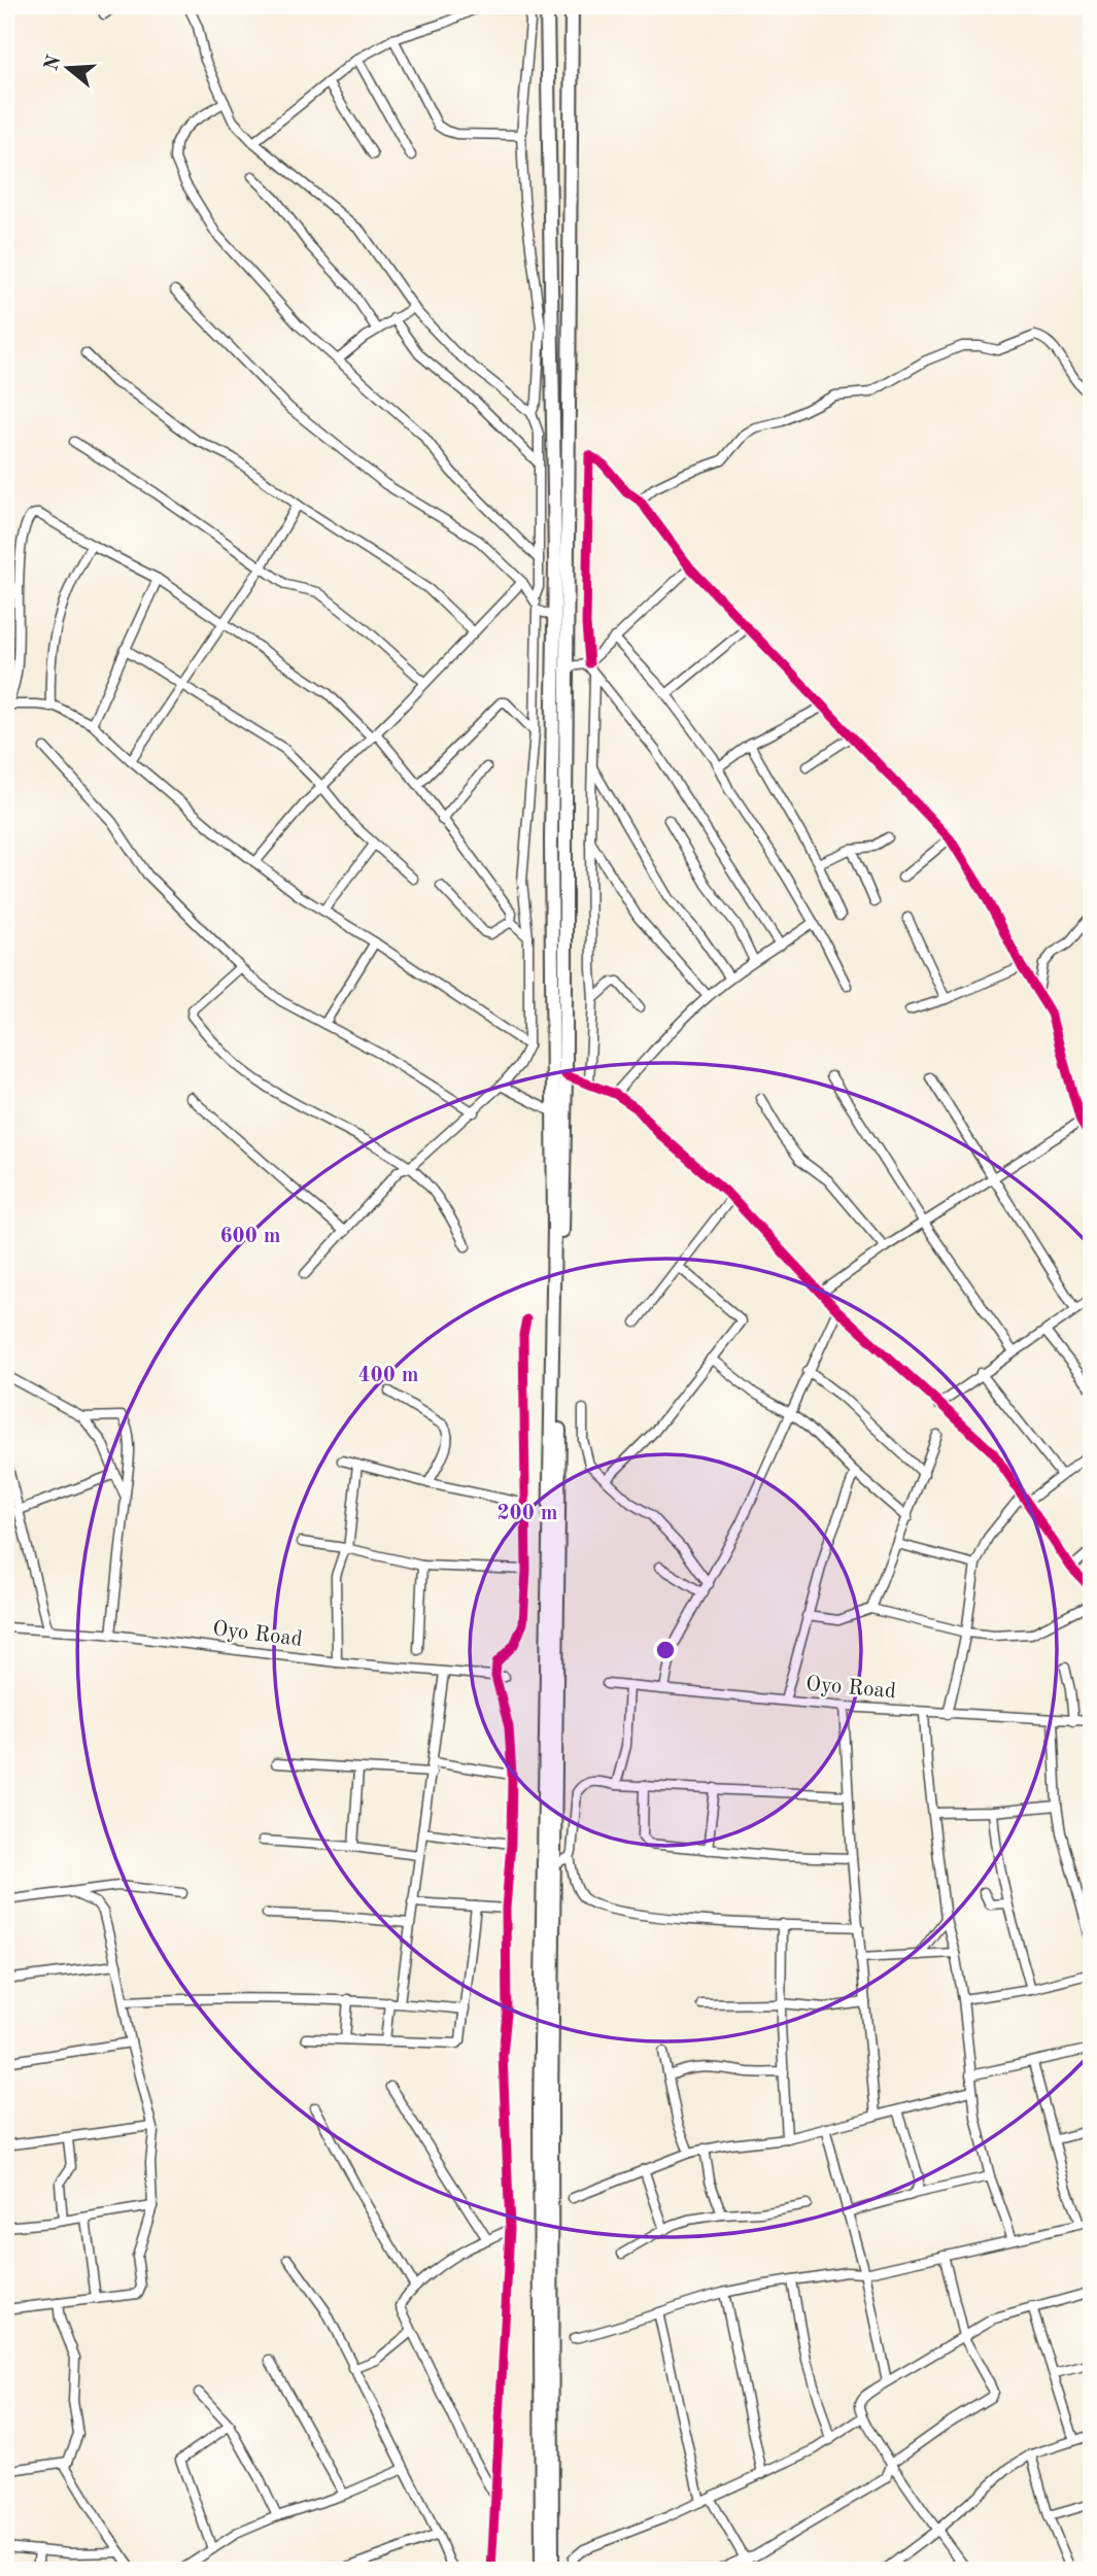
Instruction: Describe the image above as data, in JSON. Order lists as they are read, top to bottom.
{
  "streets": {
    "street": ["Oyo Road"]
  },
  "north": "left",
  "rings": ["600 m", "400 m", "200 m"]
}
